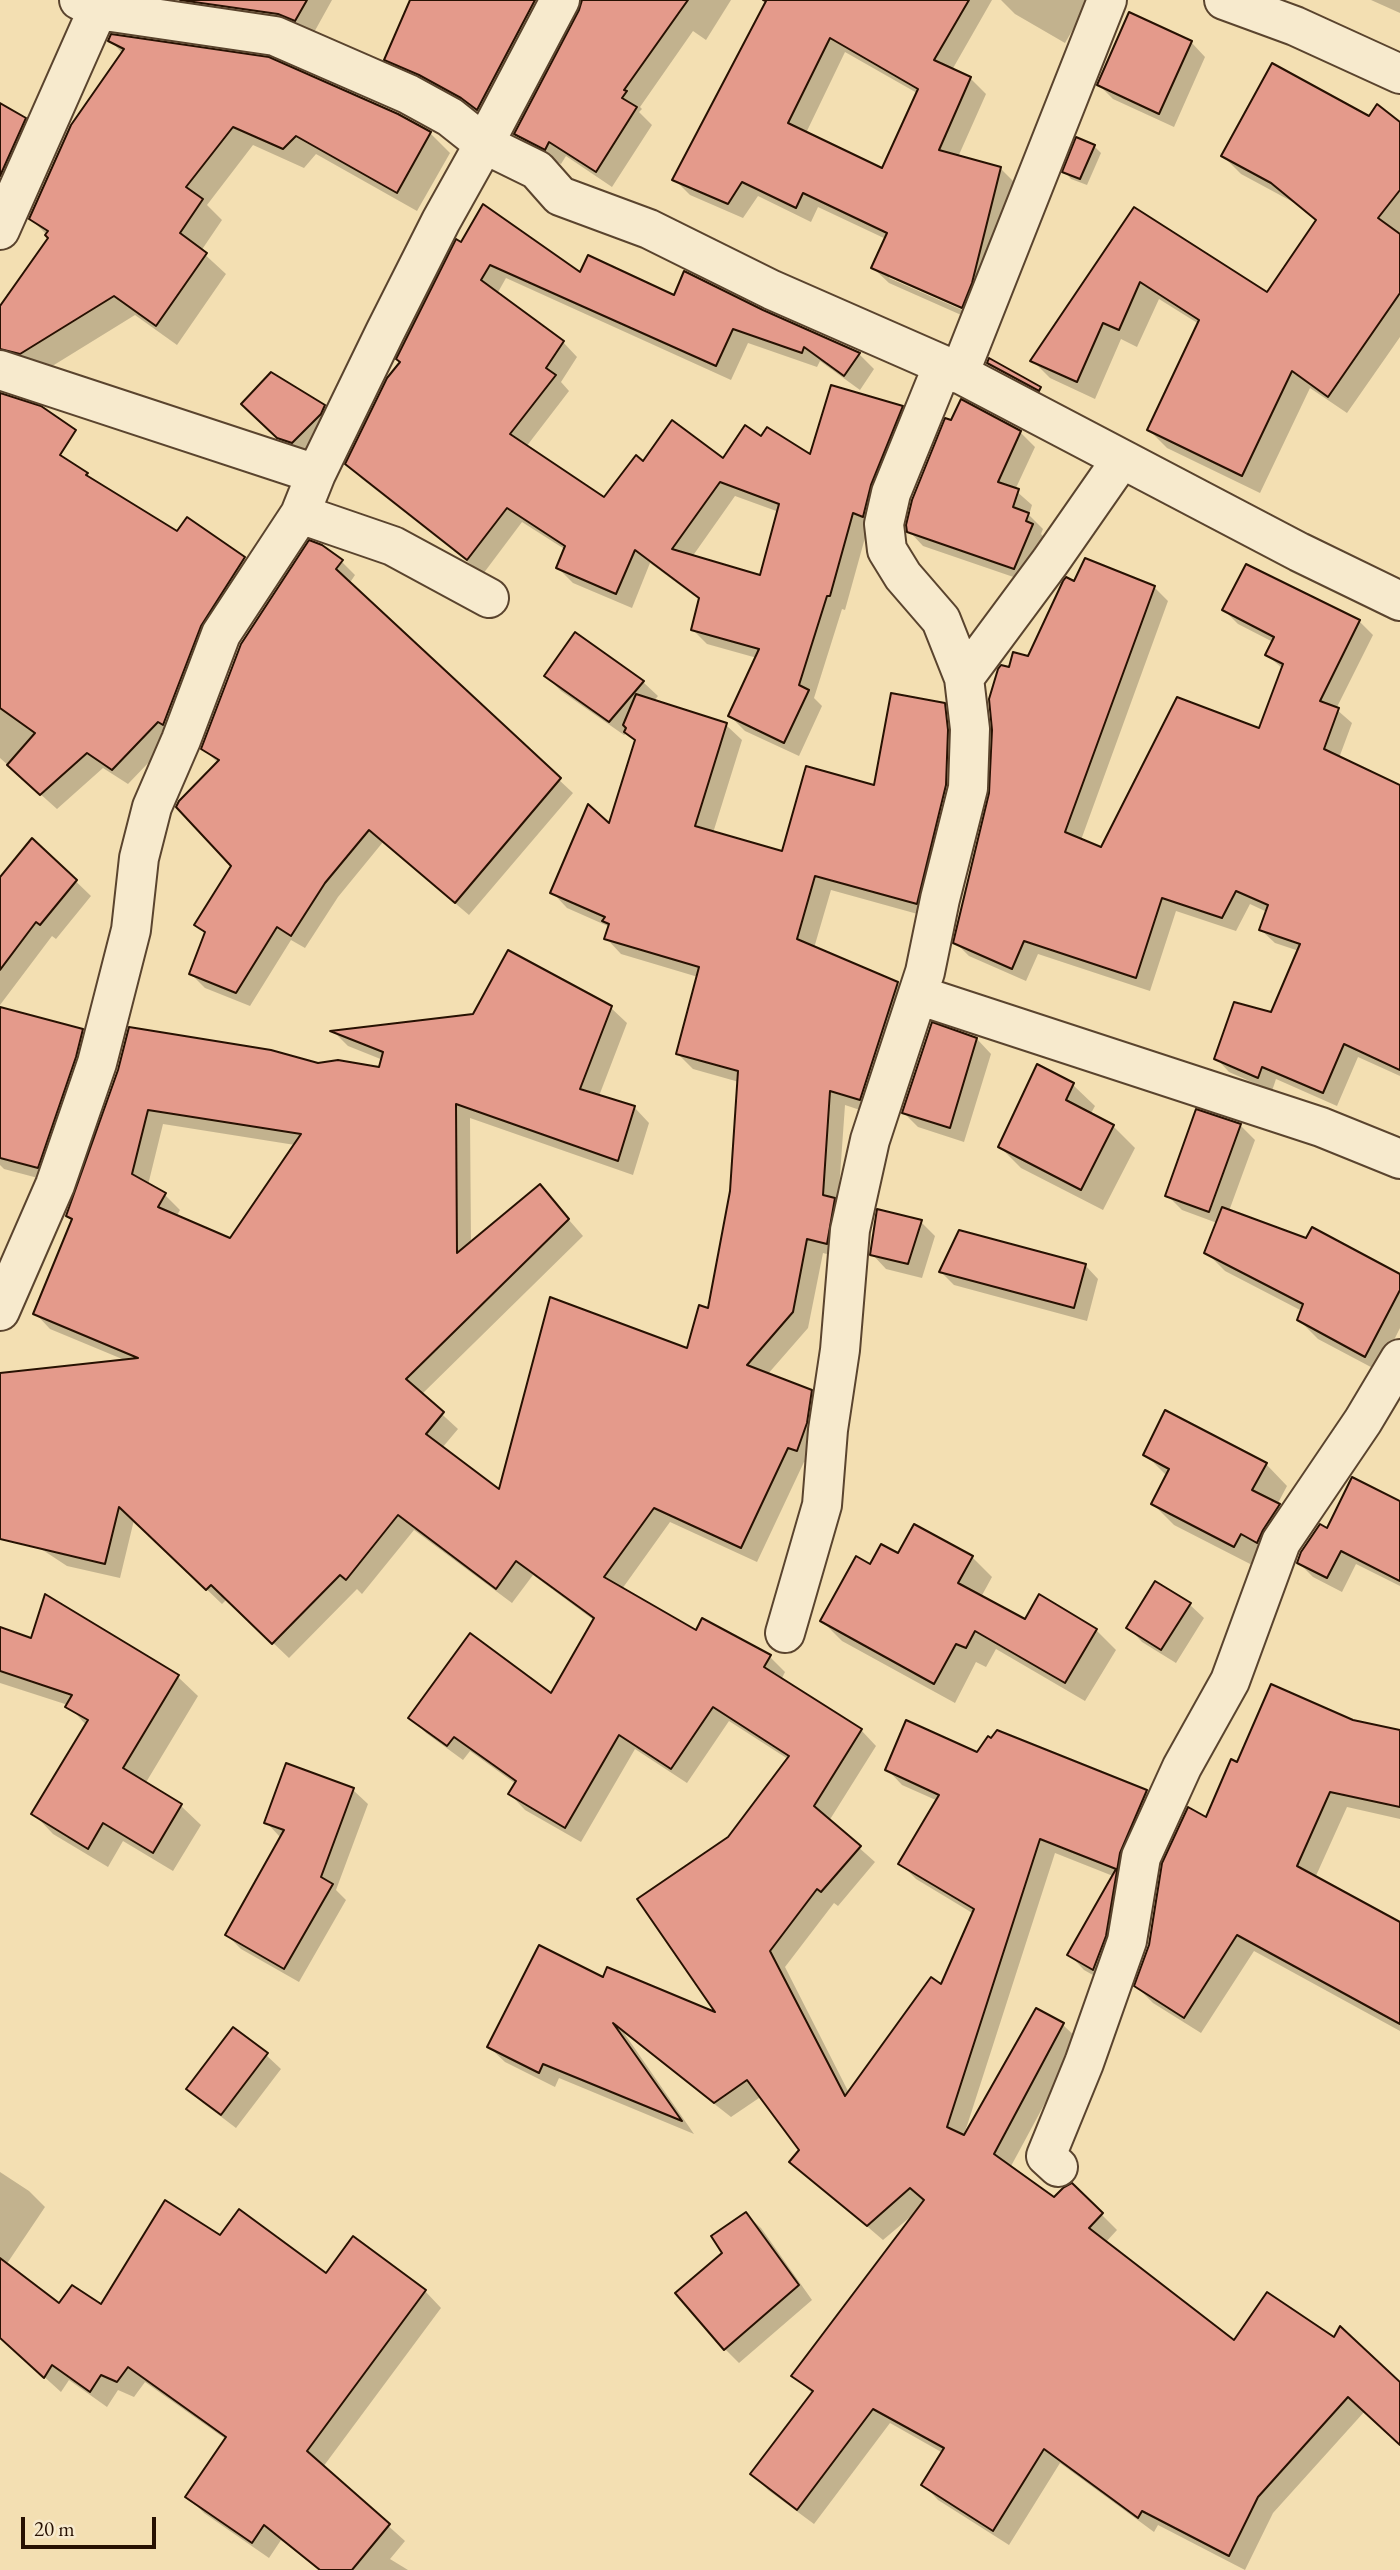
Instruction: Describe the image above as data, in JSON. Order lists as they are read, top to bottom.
{
  "scale_bar": "20 m"
}
